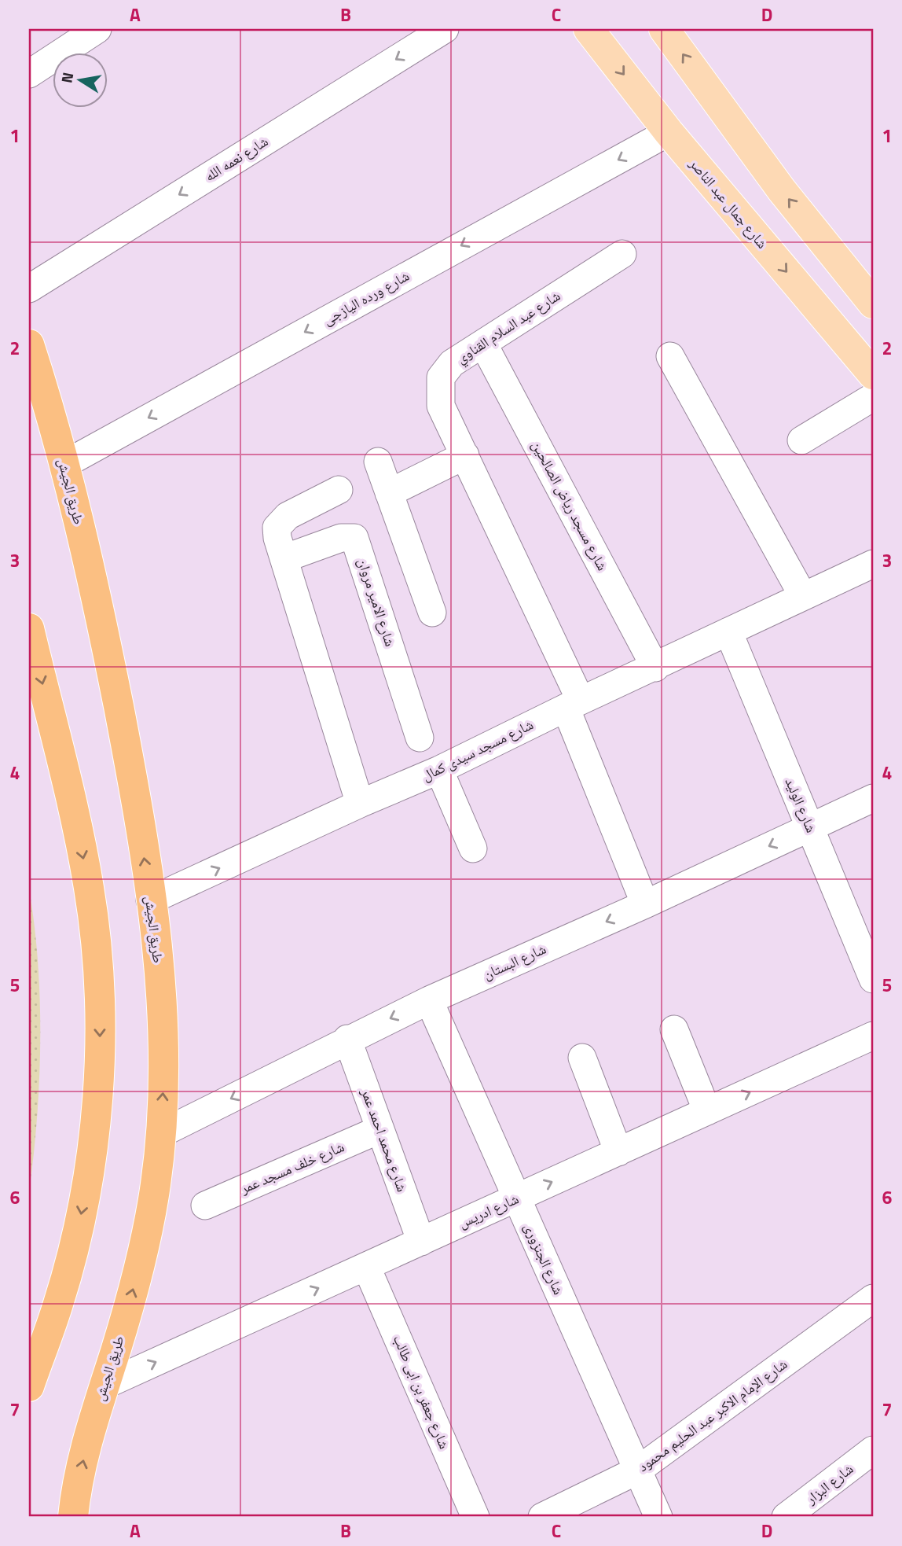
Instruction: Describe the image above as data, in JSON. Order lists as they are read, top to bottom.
{
  "streets": {
    "highway": ["طريق الجيش"],
    "main road": ["شارع جمال عبد الناصر"],
    "street": [
      "شارع نعمه الله",
      "شارع ورده اليازجى",
      "شارع عبد السلام القناوي",
      "شارع مسجد رياض الصالحين",
      "شارع الامير مروان",
      "شارع مسجد سيدى كمال",
      "شارع الوليد",
      "شارع البستان",
      "شارع محمد احمد عمر",
      "شارع خلف مسجد عمر",
      "شارع ادريس",
      "شارع الجنزورى",
      "شارع جعفر بن ابى طالب",
      "شارع الإمام الاكبر عبد الحليم محمود",
      "شارع البزار"
    ]
  },
  "crossings": [
    ["شارع جمال عبد الناصر", "شارع ورده اليازجى"],
    ["شارع ورده اليازجى", "طريق الجيش"],
    ["شارع عبد السلام القناوي", "شارع مسجد رياض الصالحين"],
    ["شارع عبد السلام القناوي", "شارع مسجد سيدى كمال"],
    ["شارع عبد السلام القناوي", "شارع البستان"],
    ["طريق الجيش", "شارع مسجد سيدى كمال"],
    ["طريق الجيش", "شارع البستان"],
    ["طريق الجيش", "شارع ادريس"],
    ["شارع مسجد رياض الصالحين", "شارع مسجد سيدى كمال"],
    ["شارع مسجد سيدى كمال", "شارع الوليد"],
    ["شارع الوليد", "شارع البستان"],
    ["شارع البستان", "شارع محمد احمد عمر"],
    ["شارع البستان", "شارع الجنزورى"],
    ["شارع محمد احمد عمر", "شارع خلف مسجد عمر"],
    ["شارع محمد احمد عمر", "شارع ادريس"],
    ["شارع ادريس", "شارع الجنزورى"],
    ["شارع ادريس", "شارع جعفر بن ابى طالب"],
    ["شارع الجنزورى", "شارع الإمام الاكبر عبد الحليم محمود"]
  ],
  "one_way": [
    "شارع نعمه الله",
    "شارع ورده اليازجى",
    "شارع البستان",
    "شارع ادريس"
  ],
  "north": "left",
  "grid": {
    "columns": [
      "A",
      "B",
      "C",
      "D"
    ],
    "rows": [
      "1",
      "2",
      "3",
      "4",
      "5",
      "6",
      "7"
    ]
  }
}
